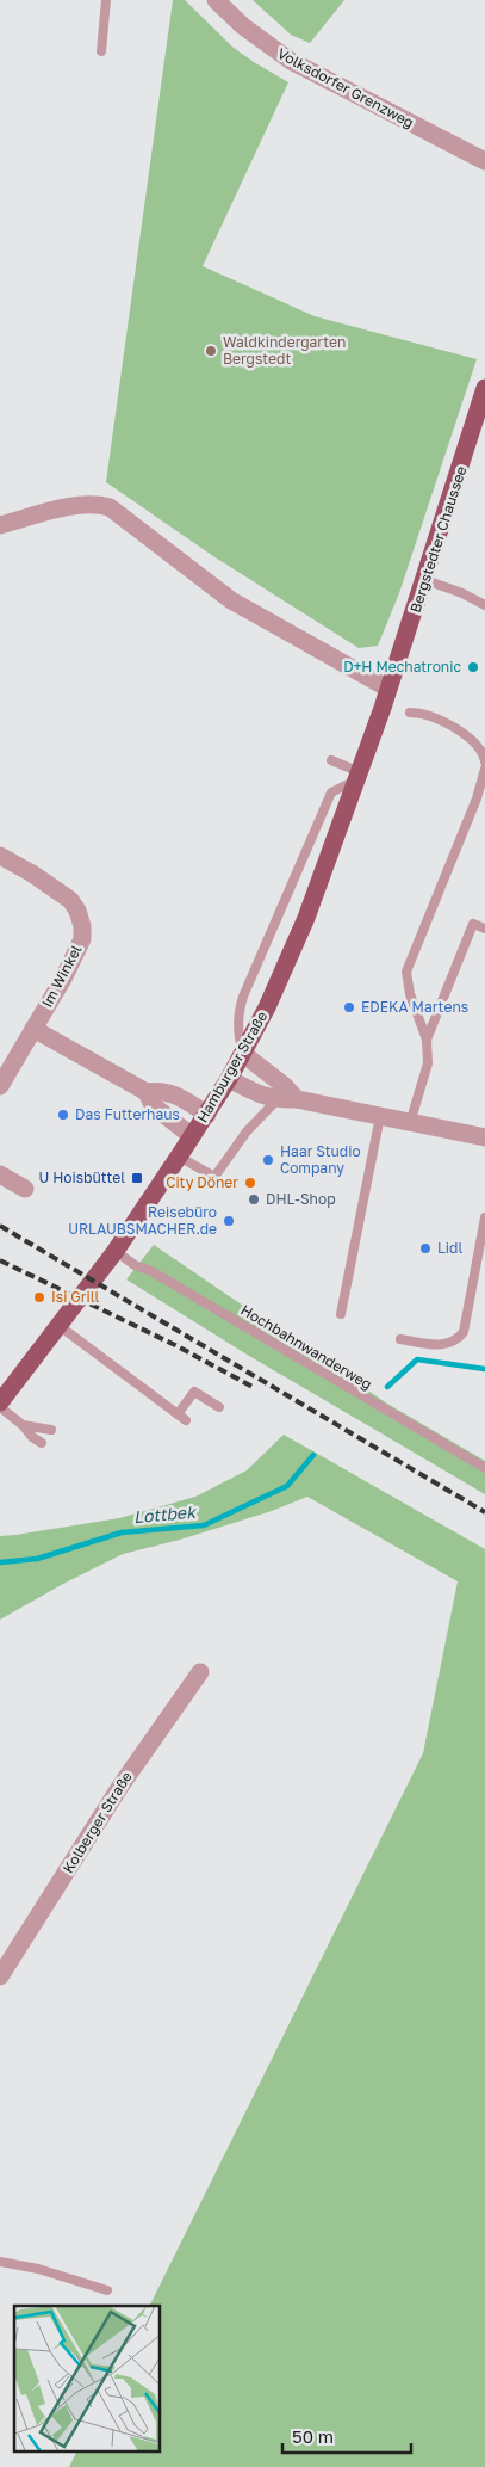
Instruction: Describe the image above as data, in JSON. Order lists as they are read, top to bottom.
{
  "streets": {
    "main road": ["Bergstedter Chaussee", "Hamburger Straße"],
    "street": ["Volksdorfer Grenzweg", "Im Winkel", "Kolberger Straße"],
    "lane": ["Hochbahnwanderweg"]
  },
  "crossings": [
    ["Bergstedter Chaussee", "Hamburger Straße"],
    ["Hamburger Straße", "Hochbahnwanderweg"]
  ],
  "water": ["Lottbek"],
  "places": {
    "other": [
      "Waldkindergarten Bergstedt",
      "D+H Mechatronic",
      "EDEKA Martens",
      "Das Futterhaus",
      "Haar Studio Company",
      "City Döner",
      "DHL-Shop",
      "Reisebüro URLAUBSMACHER.de",
      "Lidl",
      "Isi Grill"
    ],
    "transit": ["U Hoisbüttel"]
  },
  "scale_bar": "50 m"
}
